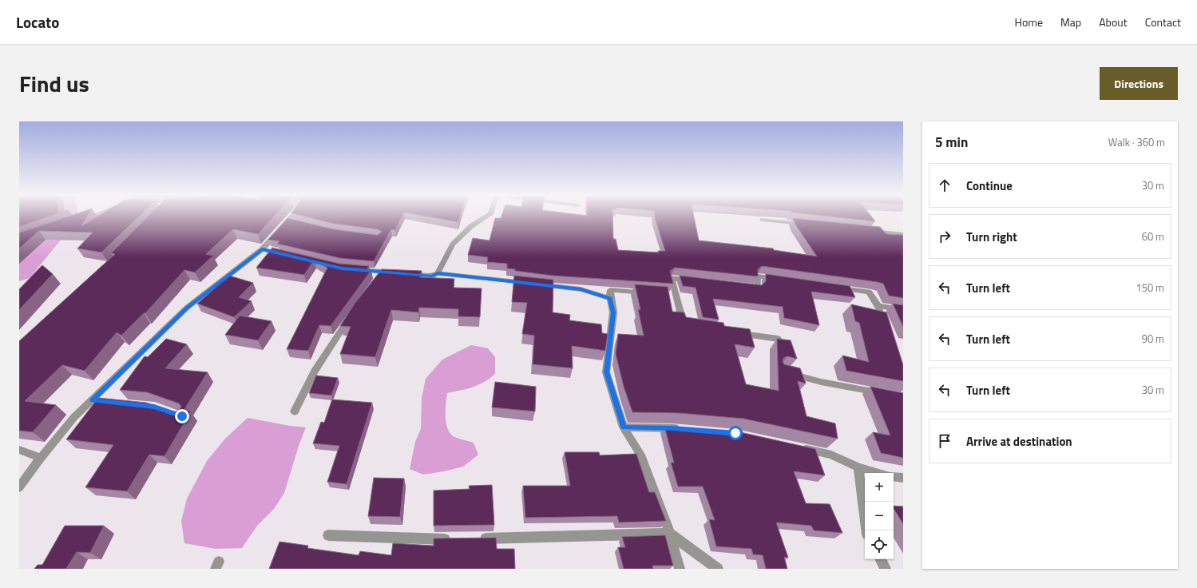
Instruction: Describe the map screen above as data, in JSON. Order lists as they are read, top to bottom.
{
  "page": {
    "header": "Locato",
    "nav": [
      "Home",
      "Map",
      "About",
      "Contact"
    ],
    "title": "Find us",
    "buttons": "Directions",
    "heading": ["5 min", "Walk · 360 m"],
    "list": [
      ["Continue", "30 m"],
      ["Turn right", "60 m"],
      ["Turn left", "150 m"],
      ["Turn left", "90 m"],
      ["Turn left", "30 m"],
      "Arrive at destination"
    ],
    "map_buttons": ["+", "−"]
  }
}
